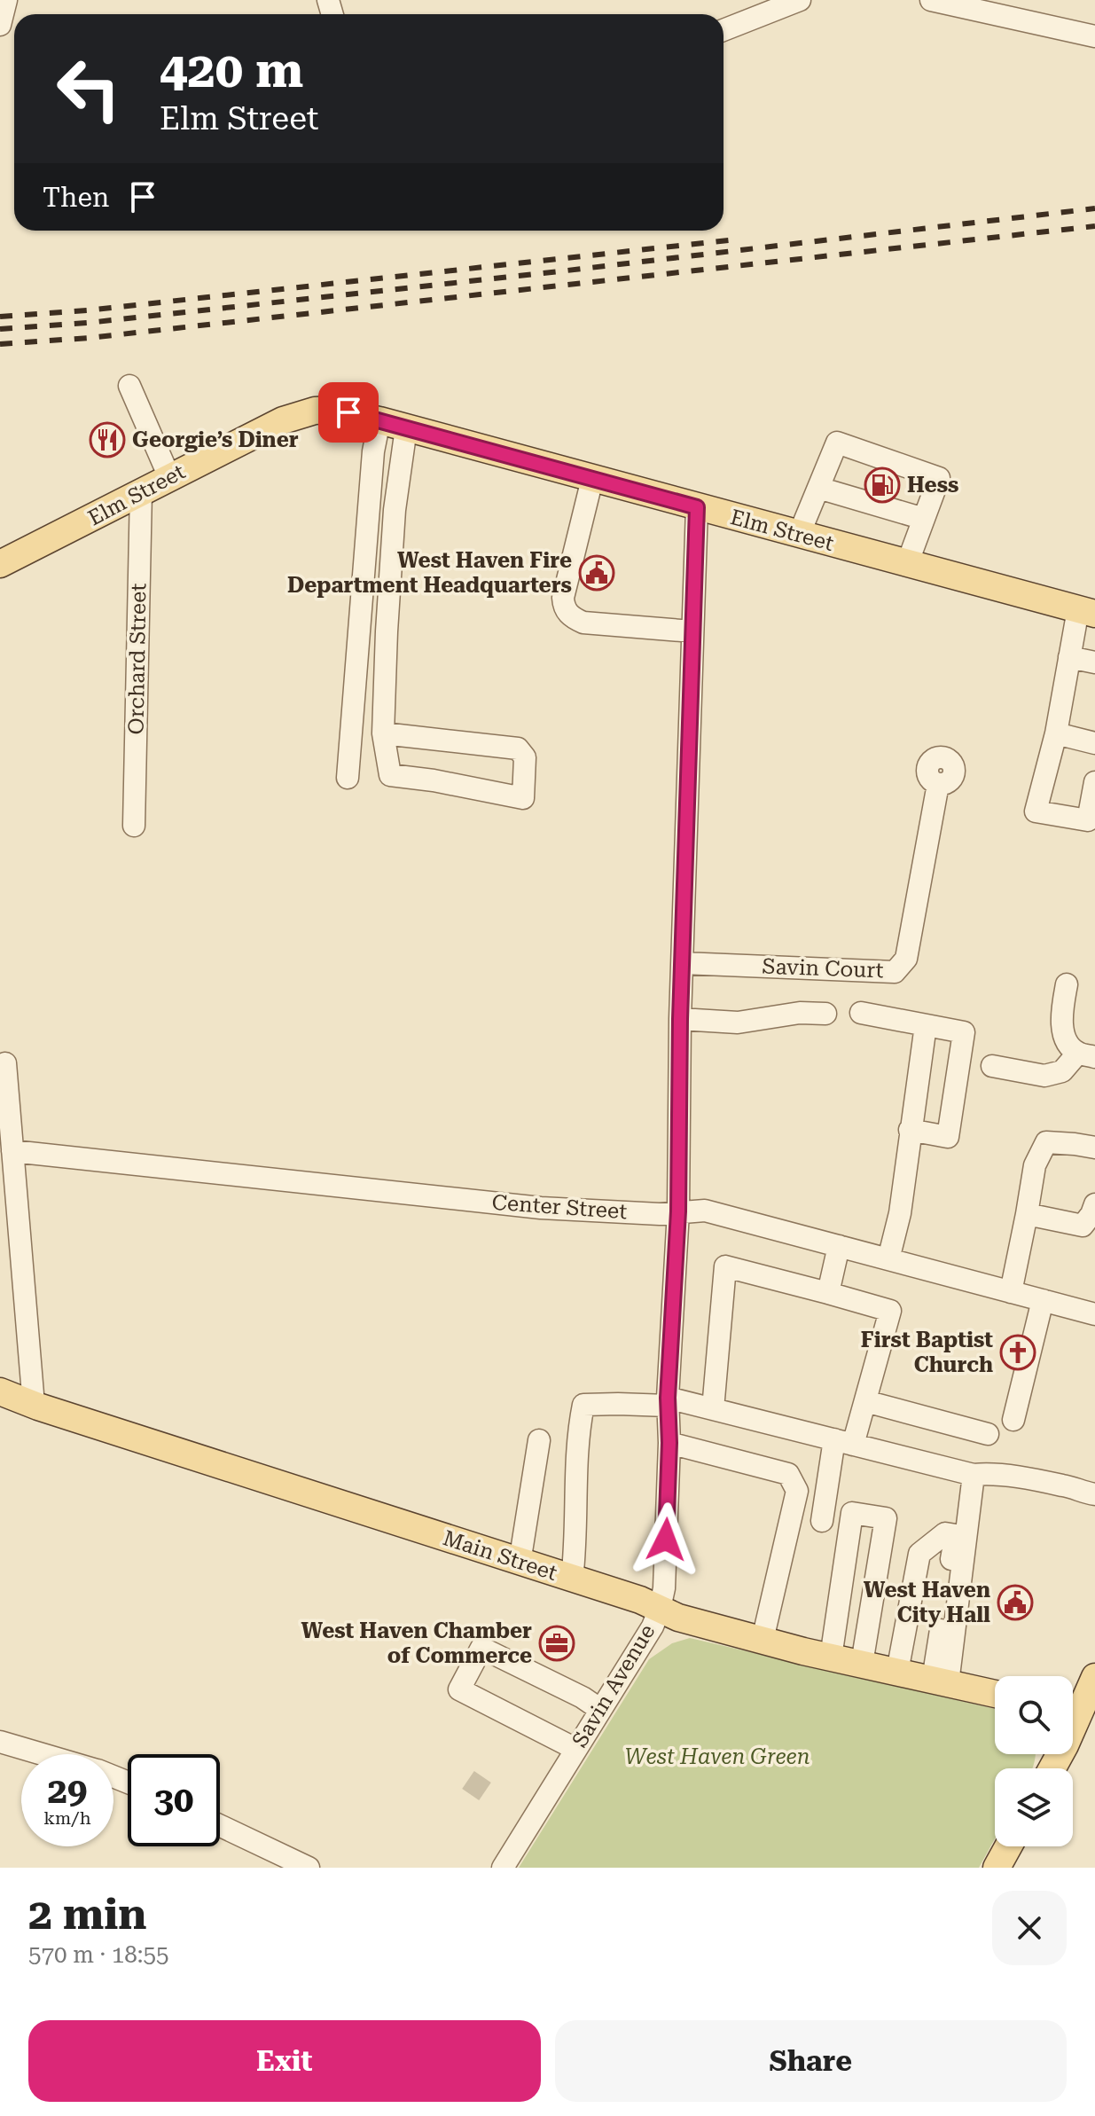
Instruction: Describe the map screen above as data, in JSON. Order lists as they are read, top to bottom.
{
  "streets": {
    "main road": ["Elm Street", "Main Street"],
    "street": [
      "Orchard Street",
      "Savin Court",
      "Center Street",
      "Savin Avenue"
    ]
  },
  "crossings": [
    ["Elm Street", "Orchard Street"],
    ["Elm Street", "Savin Avenue"],
    ["Savin Court", "Savin Avenue"],
    ["Center Street", "Savin Avenue"],
    ["Main Street", "Savin Avenue"]
  ],
  "parks": ["West Haven Green"],
  "places": {
    "restaurant": ["Georgie’s Diner"],
    "fuel station": ["Hess"],
    "public building": ["West Haven Fire Department Headquarters", "West Haven City Hall"],
    "church": ["First Baptist Church"],
    "office": ["West Haven Chamber of Commerce"]
  },
  "page": {
    "turn": ["420 m", "Elm Street"],
    "then": "Then",
    "speed": "29 km/h",
    "limit": "30",
    "heading": ["2 min", "570 m · 18:55"],
    "buttons": ["Exit", "Share"]
  }
}
